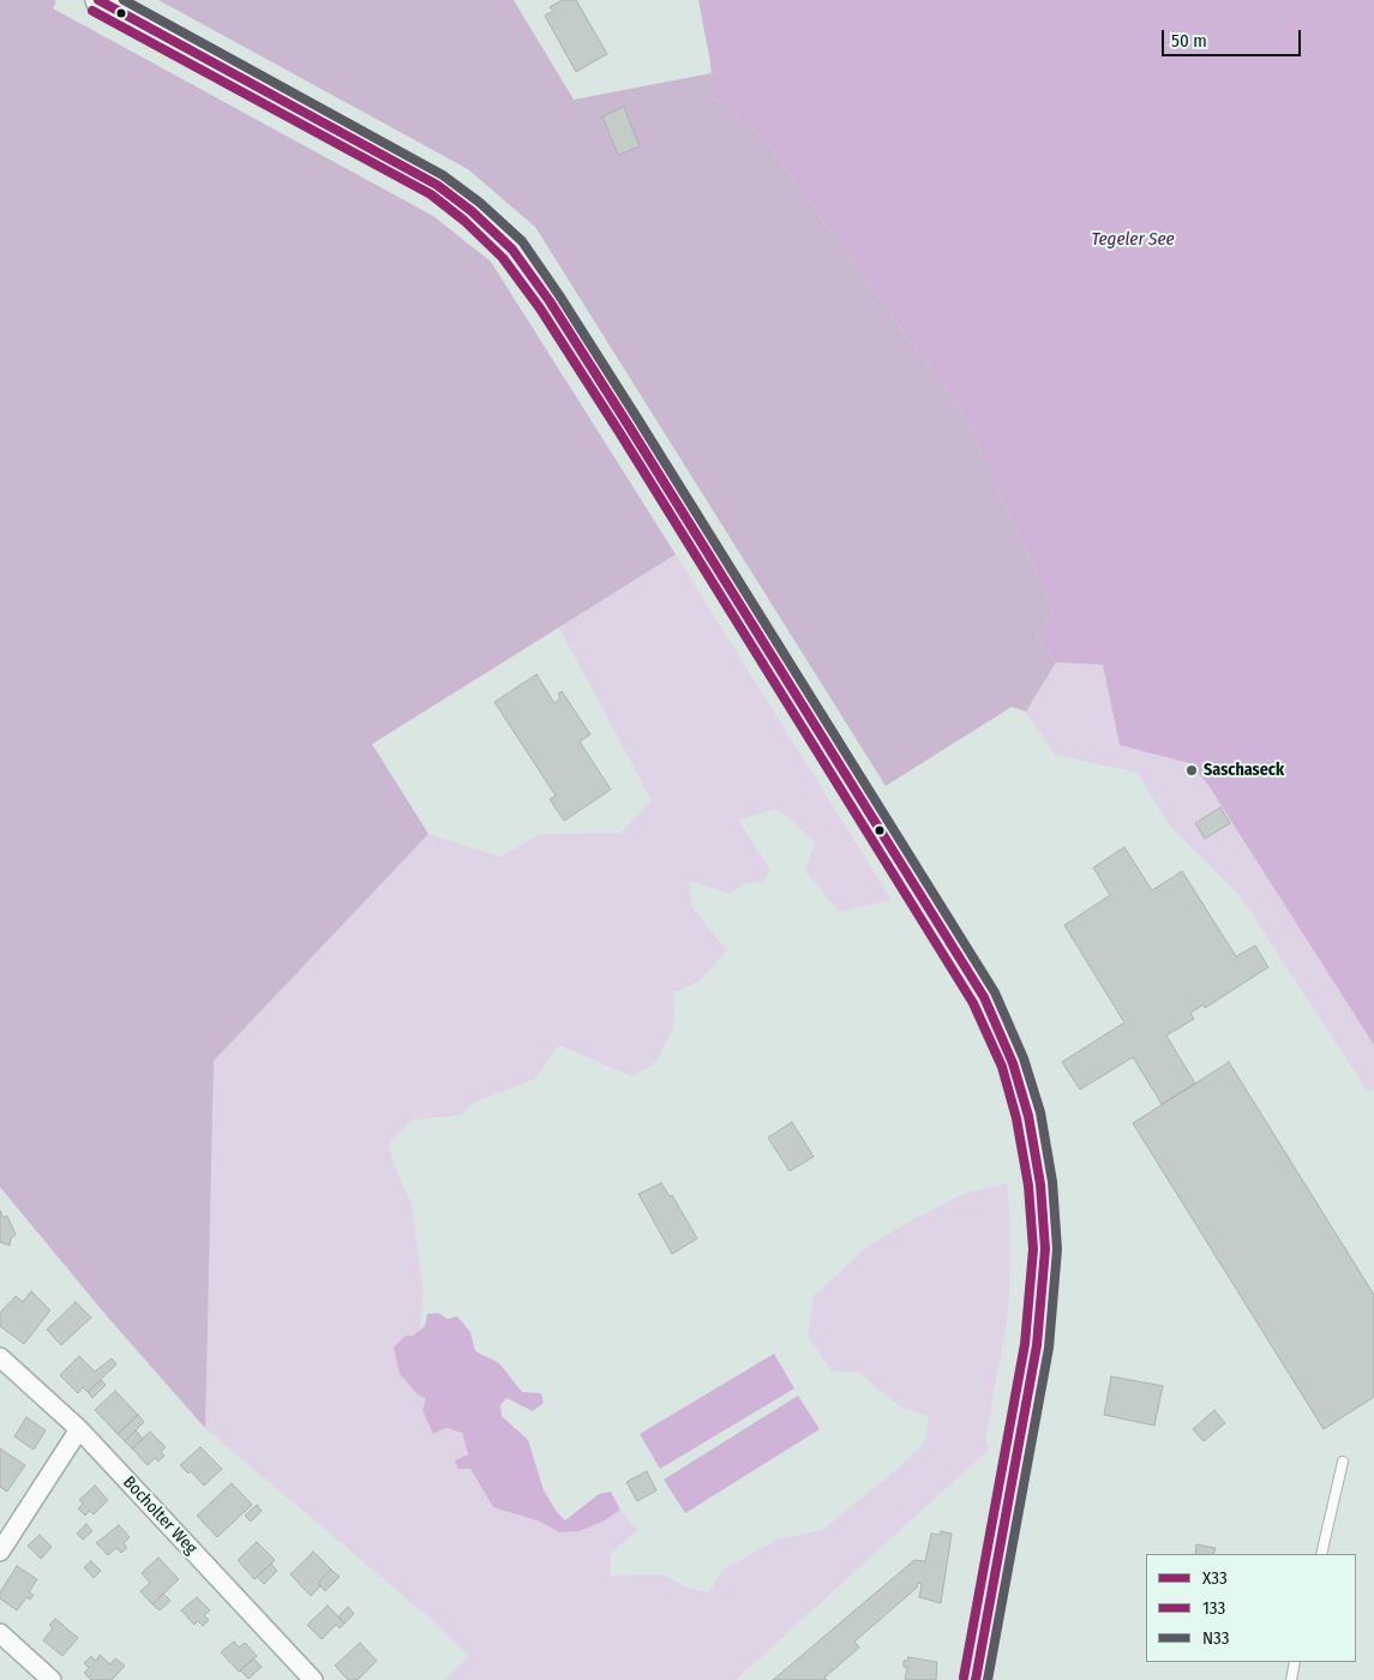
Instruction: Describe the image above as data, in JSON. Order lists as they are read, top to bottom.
{
  "streets": {
    "street": ["Bocholter Weg"]
  },
  "water": ["Tegeler See"],
  "places": ["Saschaseck"],
  "lines": ["transit line X33", "transit line N33", "transit line 133"],
  "legend": ["X33", "133", "N33"],
  "scale_bar": "50 m"
}
